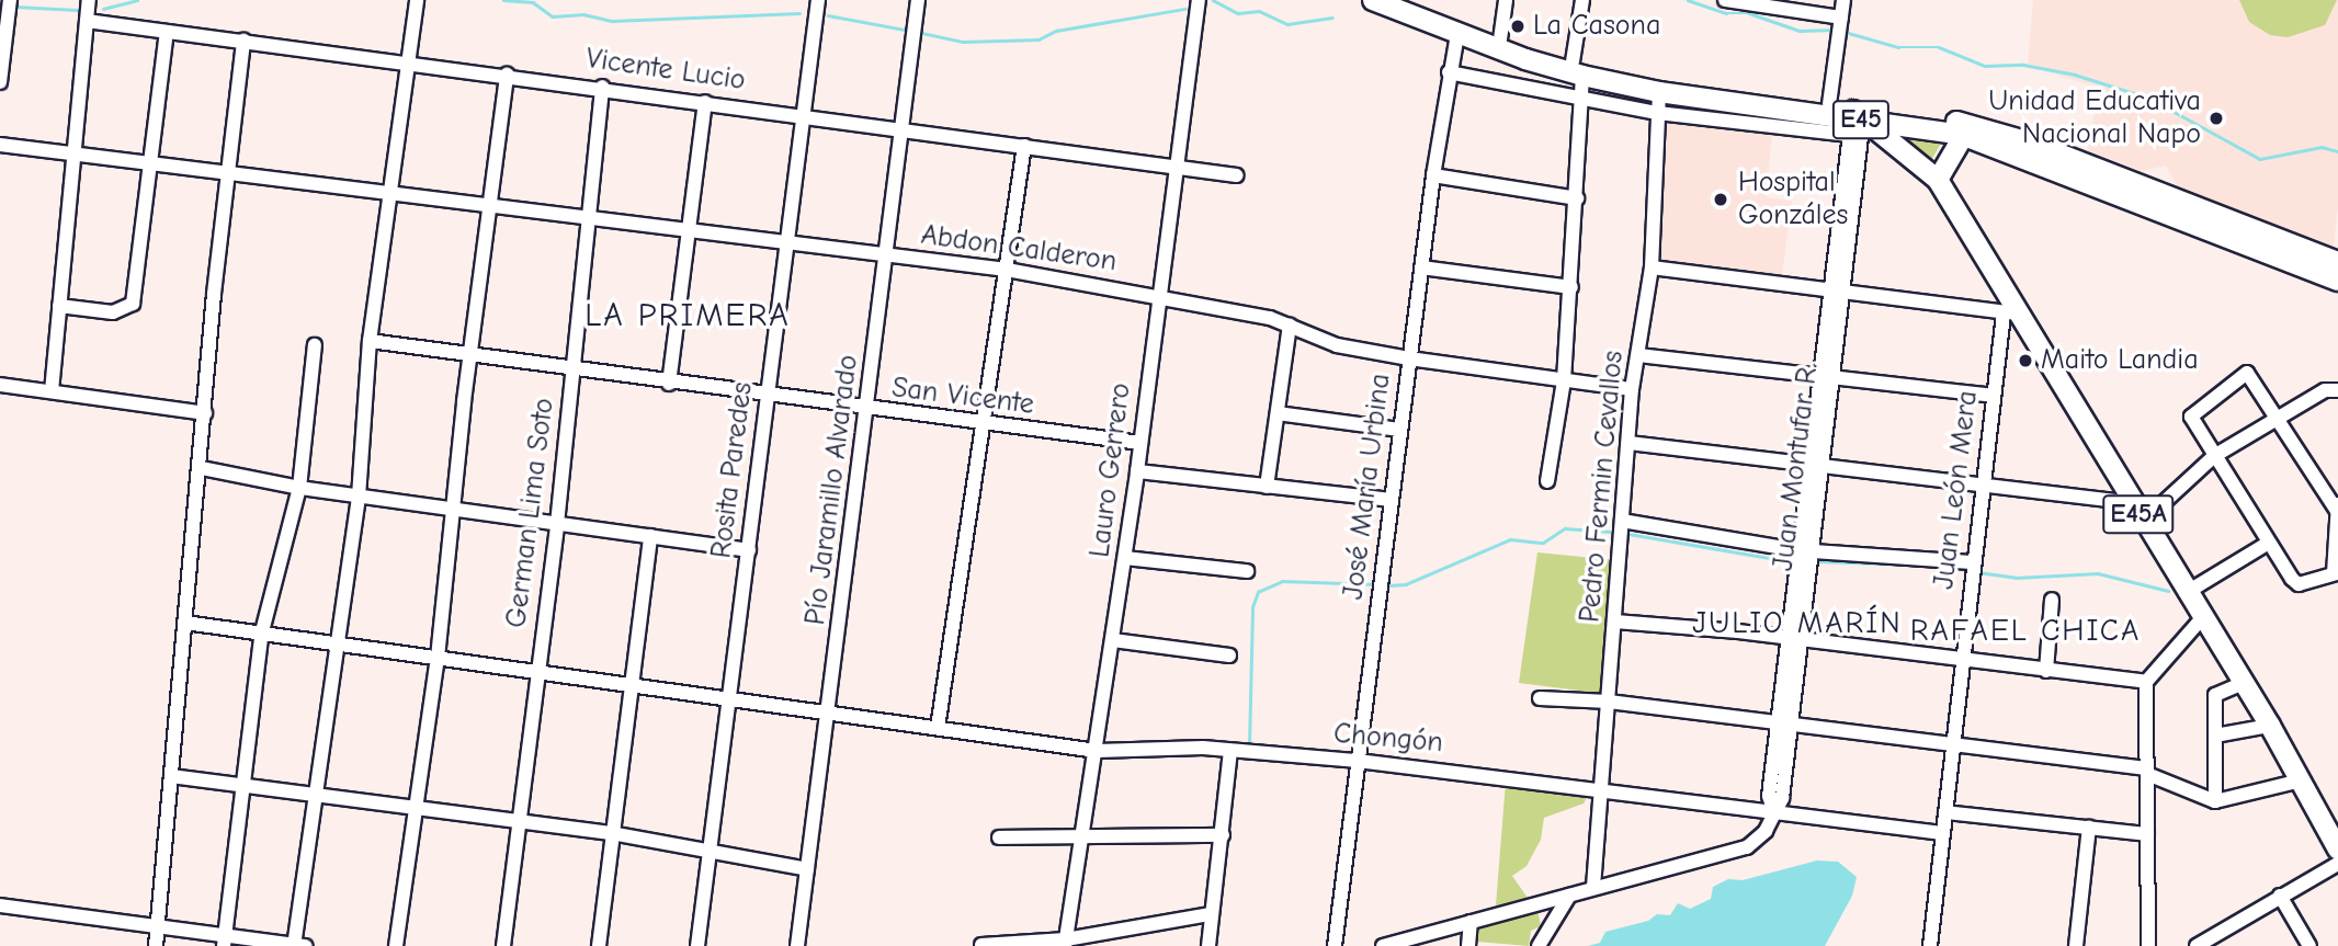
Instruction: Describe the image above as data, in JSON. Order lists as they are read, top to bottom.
{
  "streets": {
    "highway": ["E45", "E45A"],
    "street": [
      "Vicente Lucio",
      "Abdon Calderon",
      "San Vicente",
      "Juan Montufar R.",
      "Rosita Paredes",
      "Lauro Gerrero",
      "José María Urbina",
      "Pedro Fermin Cevallos",
      "Pío Jaramillo Alvarado",
      "Juan León Mera",
      "German Lima Soto",
      "Chongón"
    ]
  },
  "crossings": [
    ["Vicente Lucio", "Rosita Paredes"],
    ["Vicente Lucio", "Lauro Gerrero"],
    ["Vicente Lucio", "Pío Jaramillo Alvarado"],
    ["Vicente Lucio", "German Lima Soto"],
    ["E45", "Juan Montufar R."],
    ["E45", "José María Urbina"],
    ["E45", "Pedro Fermin Cevallos"],
    ["E45", "E45A"],
    ["Abdon Calderon", "Rosita Paredes"],
    ["Abdon Calderon", "Lauro Gerrero"],
    ["Abdon Calderon", "José María Urbina"],
    ["Abdon Calderon", "Pedro Fermin Cevallos"],
    ["Abdon Calderon", "Pío Jaramillo Alvarado"],
    ["Abdon Calderon", "German Lima Soto"],
    ["San Vicente", "Rosita Paredes"],
    ["San Vicente", "Lauro Gerrero"],
    ["San Vicente", "Pío Jaramillo Alvarado"],
    ["San Vicente", "German Lima Soto"],
    ["Juan Montufar R.", "E45A"],
    ["Juan Montufar R.", "Chongón"],
    ["Rosita Paredes", "Chongón"],
    ["Lauro Gerrero", "Chongón"],
    ["José María Urbina", "Chongón"],
    ["Pedro Fermin Cevallos", "Chongón"],
    ["Pío Jaramillo Alvarado", "Chongón"],
    ["Juan León Mera", "E45A"],
    ["Juan León Mera", "Chongón"],
    ["German Lima Soto", "Chongón"]
  ],
  "districts": ["LA PRIMERA", "JULIO MARÍN", "RAFAEL CHICA"],
  "places": [
    "La Casona",
    "Unidad Educativa Nacional Napo",
    "Hospital Gonzáles",
    "Maito Landia"
  ]
}
